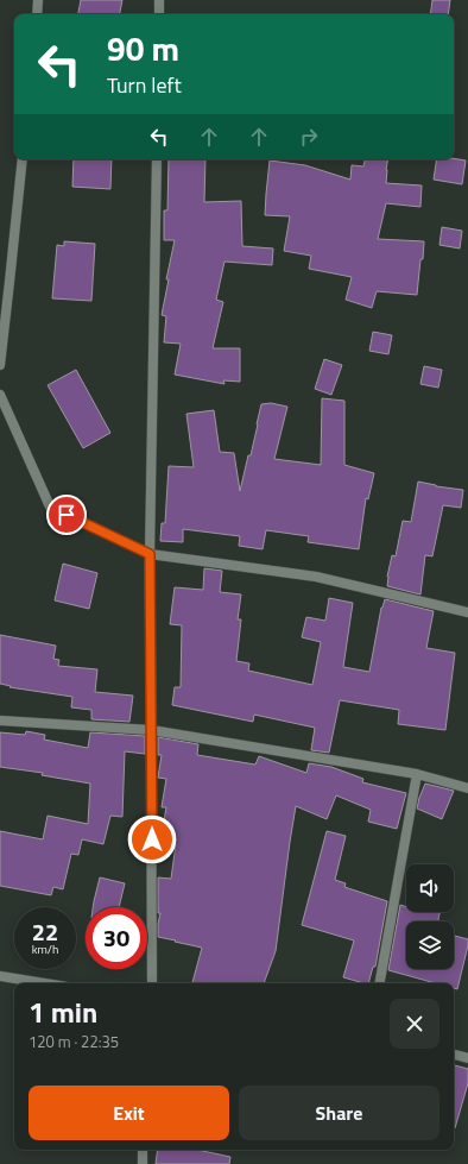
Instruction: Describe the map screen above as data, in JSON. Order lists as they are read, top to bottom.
{
  "page": {
    "turn": ["90 m", "Turn left"],
    "speed": "22 km/h",
    "limit": "30",
    "heading": ["1 min", "120 m · 22:35"],
    "buttons": ["Exit", "Share"]
  }
}
